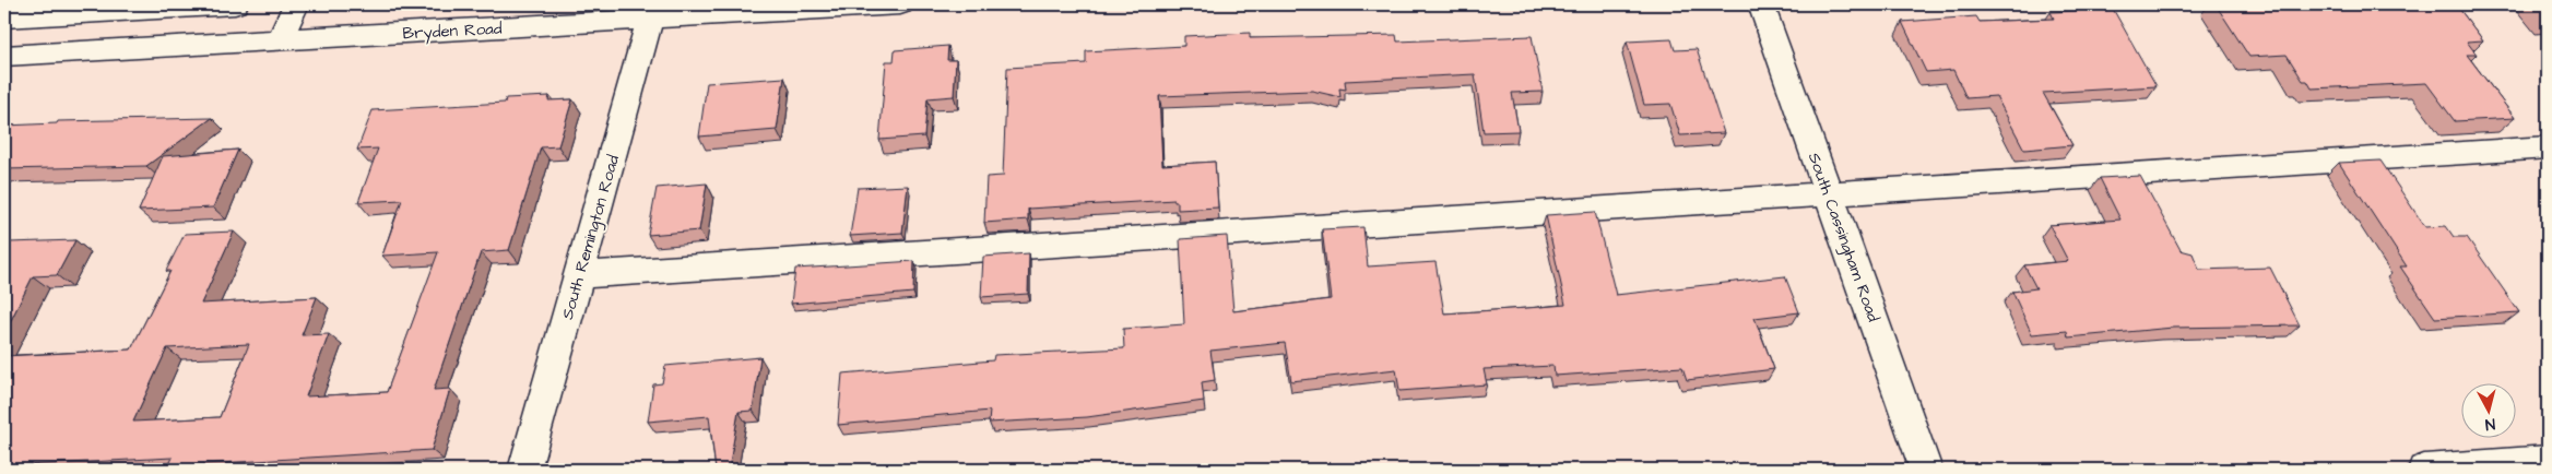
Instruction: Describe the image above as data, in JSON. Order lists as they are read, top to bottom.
{
  "streets": {
    "street": ["Bryden Road", "South Remington Road", "South Cassingham Road"]
  },
  "crossings": [
    ["Bryden Road", "South Remington Road"]
  ],
  "north": "bottom"
}
